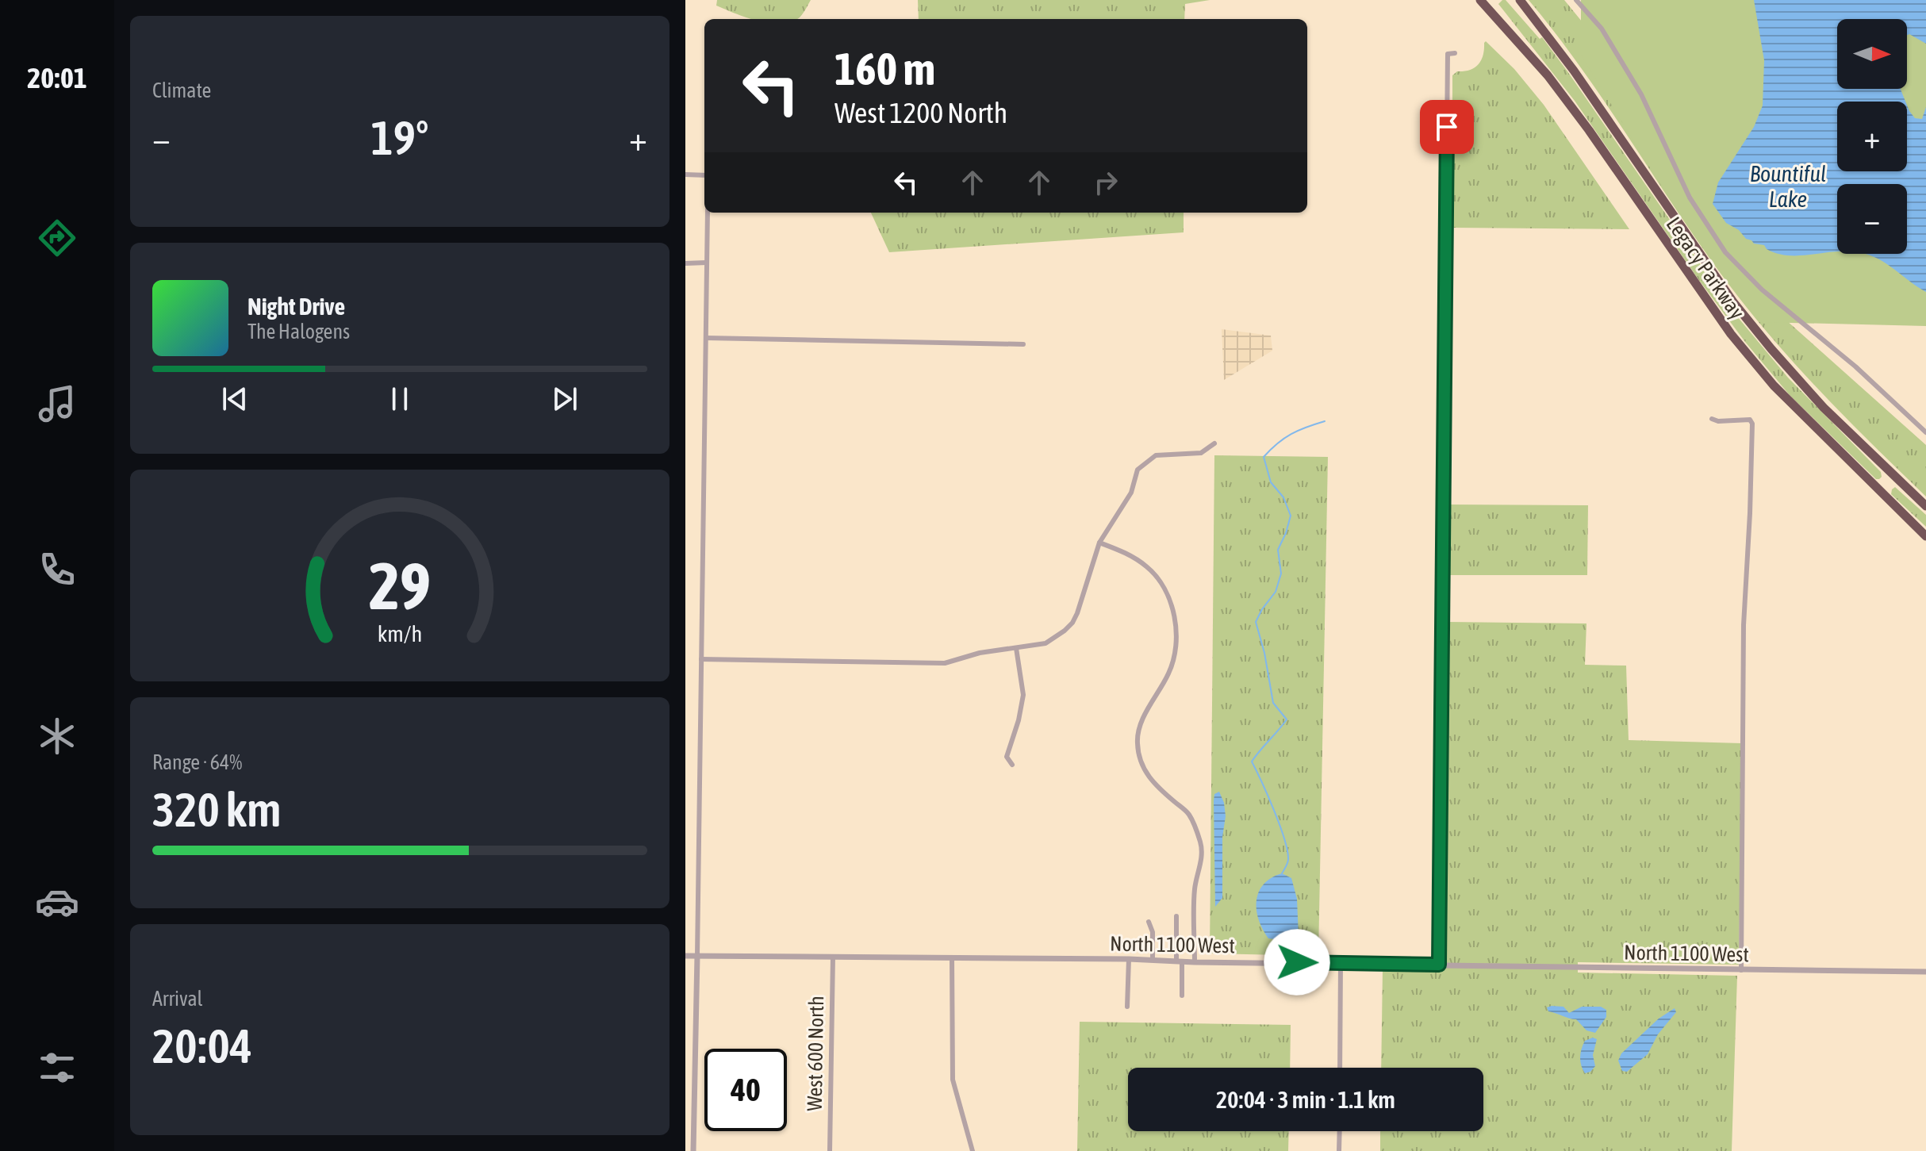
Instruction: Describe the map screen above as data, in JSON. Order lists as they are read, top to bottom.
{
  "streets": {
    "highway": ["Legacy Parkway"],
    "street": ["North 1100 West", "West 600 North"]
  },
  "crossings": [
    ["North 1100 West", "West 600 North"]
  ],
  "water": ["Bountiful Lake"],
  "north": "right",
  "page": {
    "tabs": "20:01",
    "tile": [
      "Climate",
      ["Range · 64%", "320 km"],
      ["Arrival", "20:04"]
    ],
    "map_buttons": ["+", "−"],
    "turn": ["160 m", "West 1200 North"],
    "heat": ["−", "19°", "+"],
    "song": ["Night Drive", "The Halogens"],
    "limit": "40",
    "trip": "20:04 · 3 min · 1.1 km",
    "gauge": ["29", "km/h"]
  }
}
